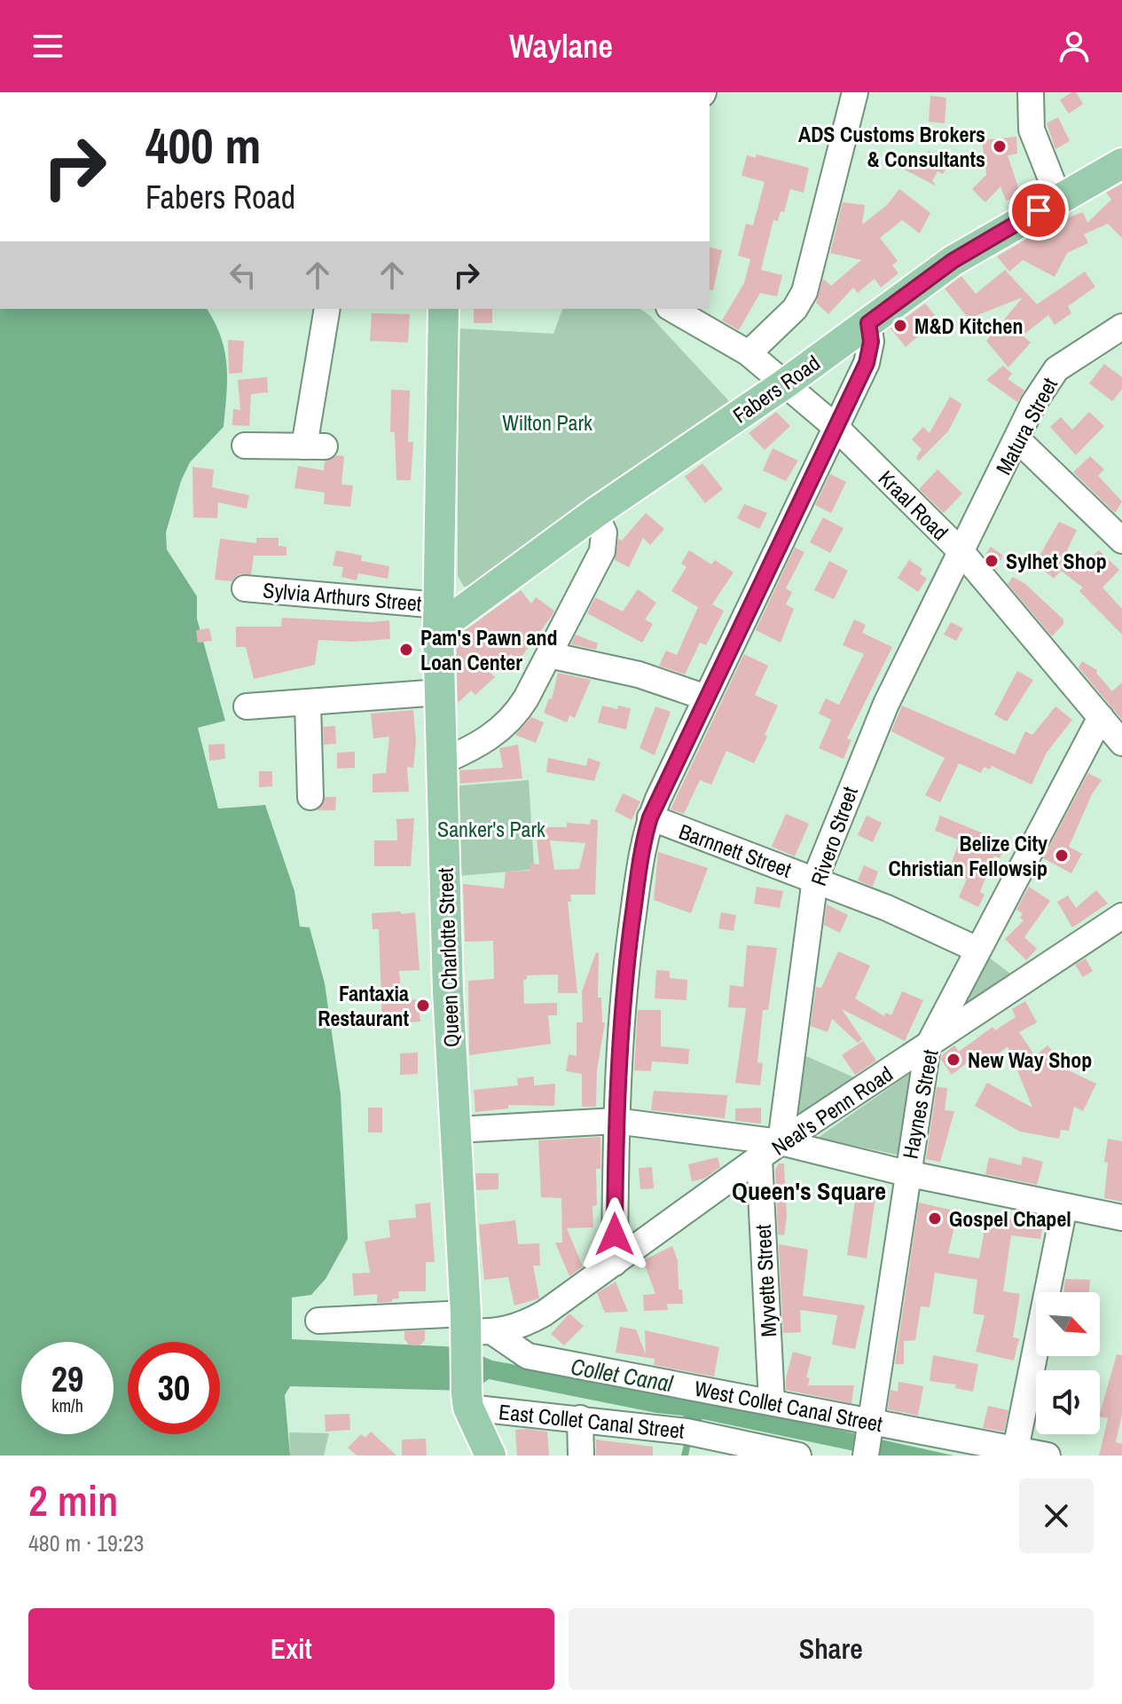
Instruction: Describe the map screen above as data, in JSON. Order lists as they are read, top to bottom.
{
  "streets": {
    "main road": ["Fabers Road", "Queen Charlotte Street"],
    "street": [
      "Matura Street",
      "Kraal Road",
      "Sylvia Arthurs Street",
      "Rivero Street",
      "Barnnett Street",
      "Haynes Street",
      "Neal's Penn Road",
      "Myvette Street",
      "West Collet Canal Street",
      "East Collet Canal Street"
    ]
  },
  "crossings": [
    ["Fabers Road", "Kraal Road"],
    ["Fabers Road", "Sylvia Arthurs Street"],
    ["Fabers Road", "Queen Charlotte Street"],
    ["Matura Street", "Kraal Road"],
    ["Matura Street", "Rivero Street"],
    ["Kraal Road", "Rivero Street"],
    ["Kraal Road", "Haynes Street"],
    ["Sylvia Arthurs Street", "Queen Charlotte Street"],
    ["Rivero Street", "Barnnett Street"],
    ["Rivero Street", "Neal's Penn Road"],
    ["Barnnett Street", "Haynes Street"],
    ["Queen Charlotte Street", "Neal's Penn Road"],
    ["Queen Charlotte Street", "West Collet Canal Street"],
    ["Queen Charlotte Street", "East Collet Canal Street"],
    ["Haynes Street", "Neal's Penn Road"],
    ["Haynes Street", "West Collet Canal Street"],
    ["Neal's Penn Road", "Myvette Street"],
    ["Neal's Penn Road", "West Collet Canal Street"],
    ["Myvette Street", "West Collet Canal Street"]
  ],
  "districts": ["Queen's Square"],
  "water": ["Collet Canal"],
  "parks": ["Wilton Park", "Sanker's Park"],
  "places": [
    "ADS Customs Brokers & Consultants",
    "M&D Kitchen",
    "Sylhet Shop",
    "Pam's Pawn and Loan Center",
    "Belize City Christian Fellowsip",
    "Fantaxia Restaurant",
    "New Way Shop",
    "Gospel Chapel"
  ],
  "north": "bottom right",
  "page": {
    "header": "Waylane",
    "turn": ["400 m", "Fabers Road"],
    "speed": "29 km/h",
    "limit": "30",
    "heading": ["2 min", "480 m · 19:23"],
    "buttons": ["Exit", "Share"]
  }
}
